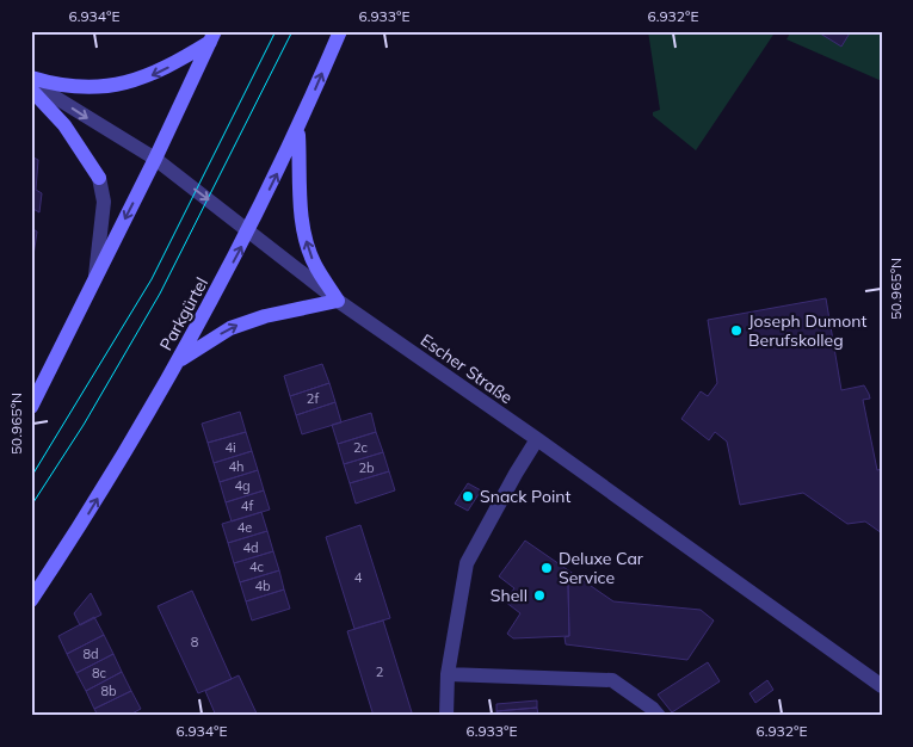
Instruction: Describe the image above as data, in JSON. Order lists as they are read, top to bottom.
{
  "streets": {
    "main road": ["Parkgürtel"],
    "street": ["Escher Straße"]
  },
  "crossings": [
    ["Parkgürtel", "Escher Straße"]
  ],
  "places": [
    "Joseph Dumont Berufskolleg",
    "Snack Point",
    "Deluxe Car Service",
    "Shell"
  ],
  "house_numbers": [
    "2f",
    "4i",
    "2c",
    "4h",
    "2b",
    "4g",
    "4f",
    "4e",
    "4d",
    "4c",
    "4",
    "4b",
    "8",
    "8d",
    "2",
    "8c",
    "8b"
  ],
  "coordinates": [
    "6.934°E",
    "6.933°E",
    "6.932°E",
    "50.965°N"
  ]
}
